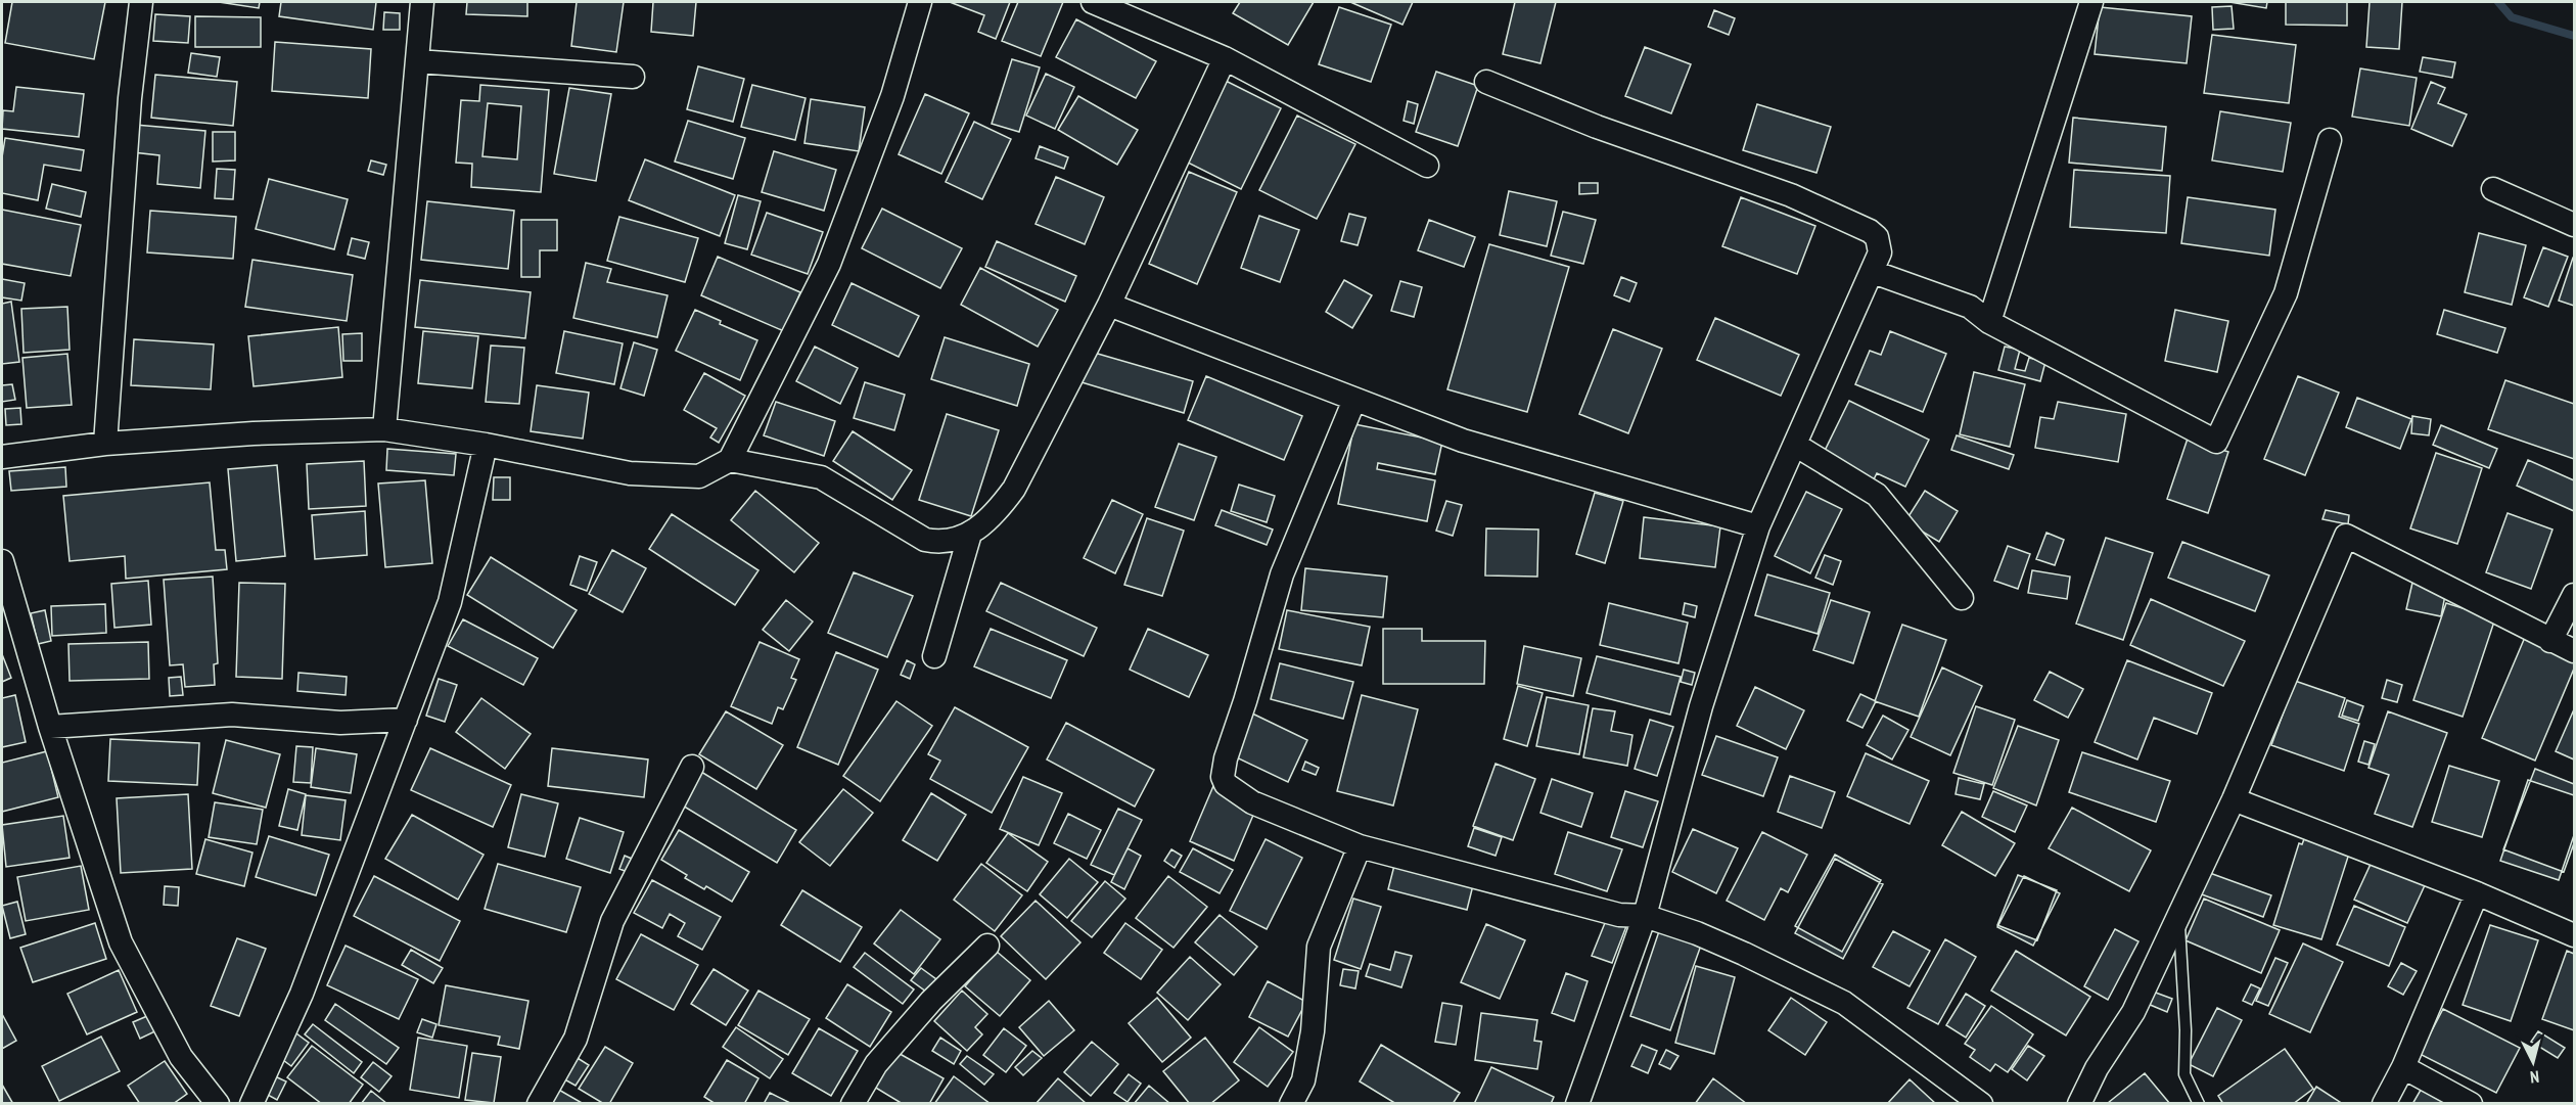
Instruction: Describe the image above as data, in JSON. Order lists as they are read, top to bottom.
{
  "north": "bottom"
}
